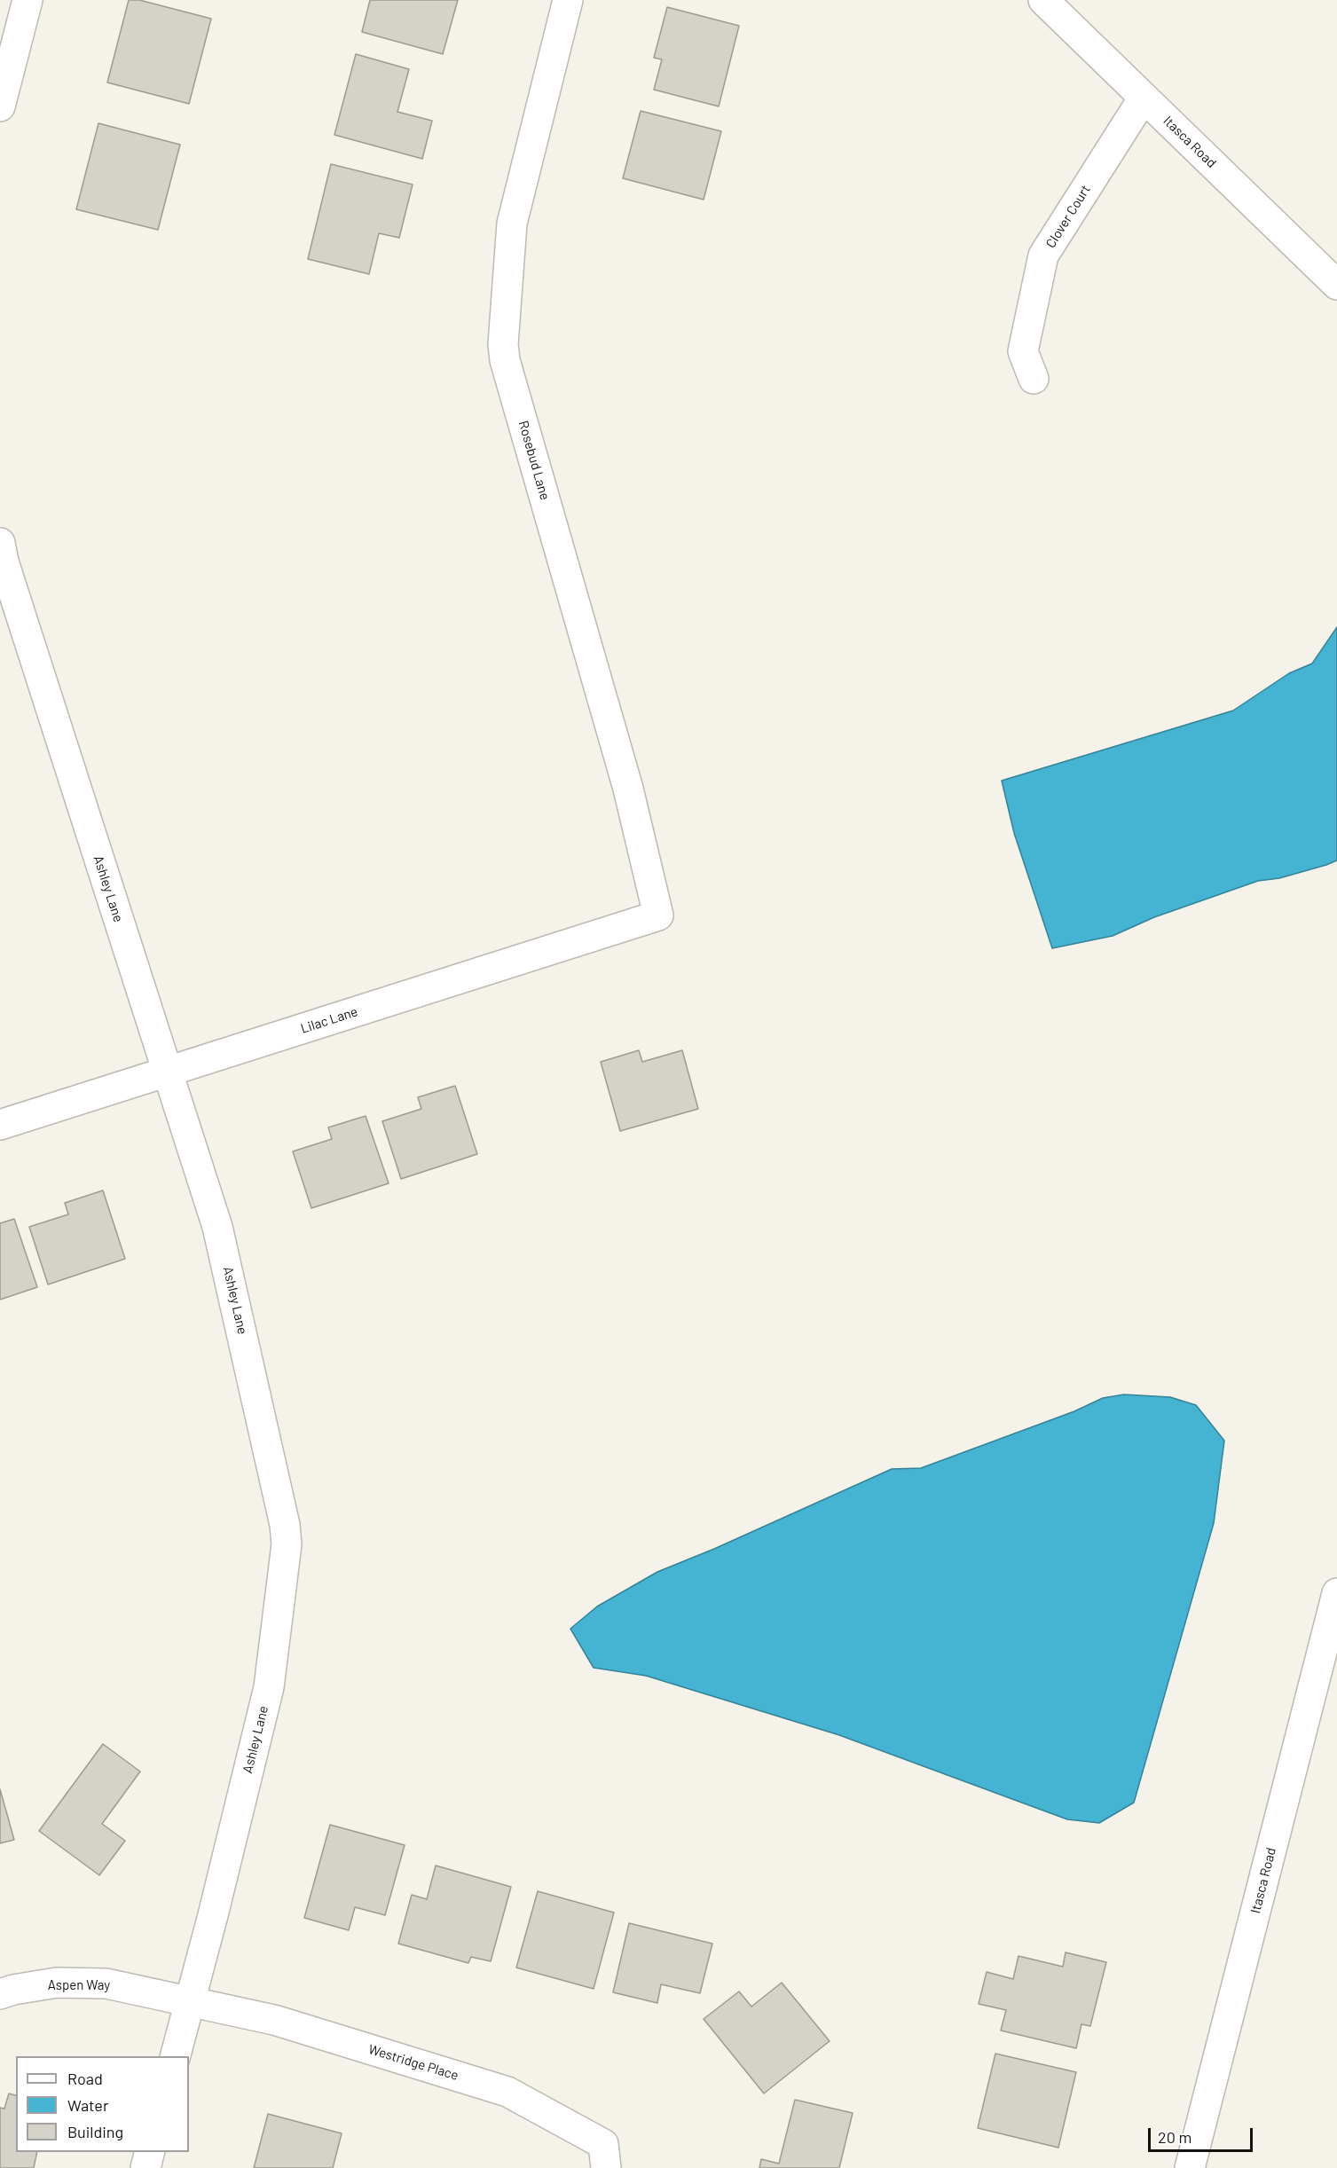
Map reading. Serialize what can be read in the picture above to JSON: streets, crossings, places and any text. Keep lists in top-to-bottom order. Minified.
{"streets":{"street":["Itasca Road","Clover Court","Rosebud Lane","Ashley Lane","Lilac Lane","Aspen Way","Westridge Place"]},"crossings":[["Itasca Road","Clover Court"],["Rosebud Lane","Lilac Lane"],["Ashley Lane","Lilac Lane"],["Ashley Lane","Aspen Way"],["Ashley Lane","Westridge Place"],["Aspen Way","Westridge Place"]],"legend":["Road","Water","Building"],"scale_bar":"20 m"}
